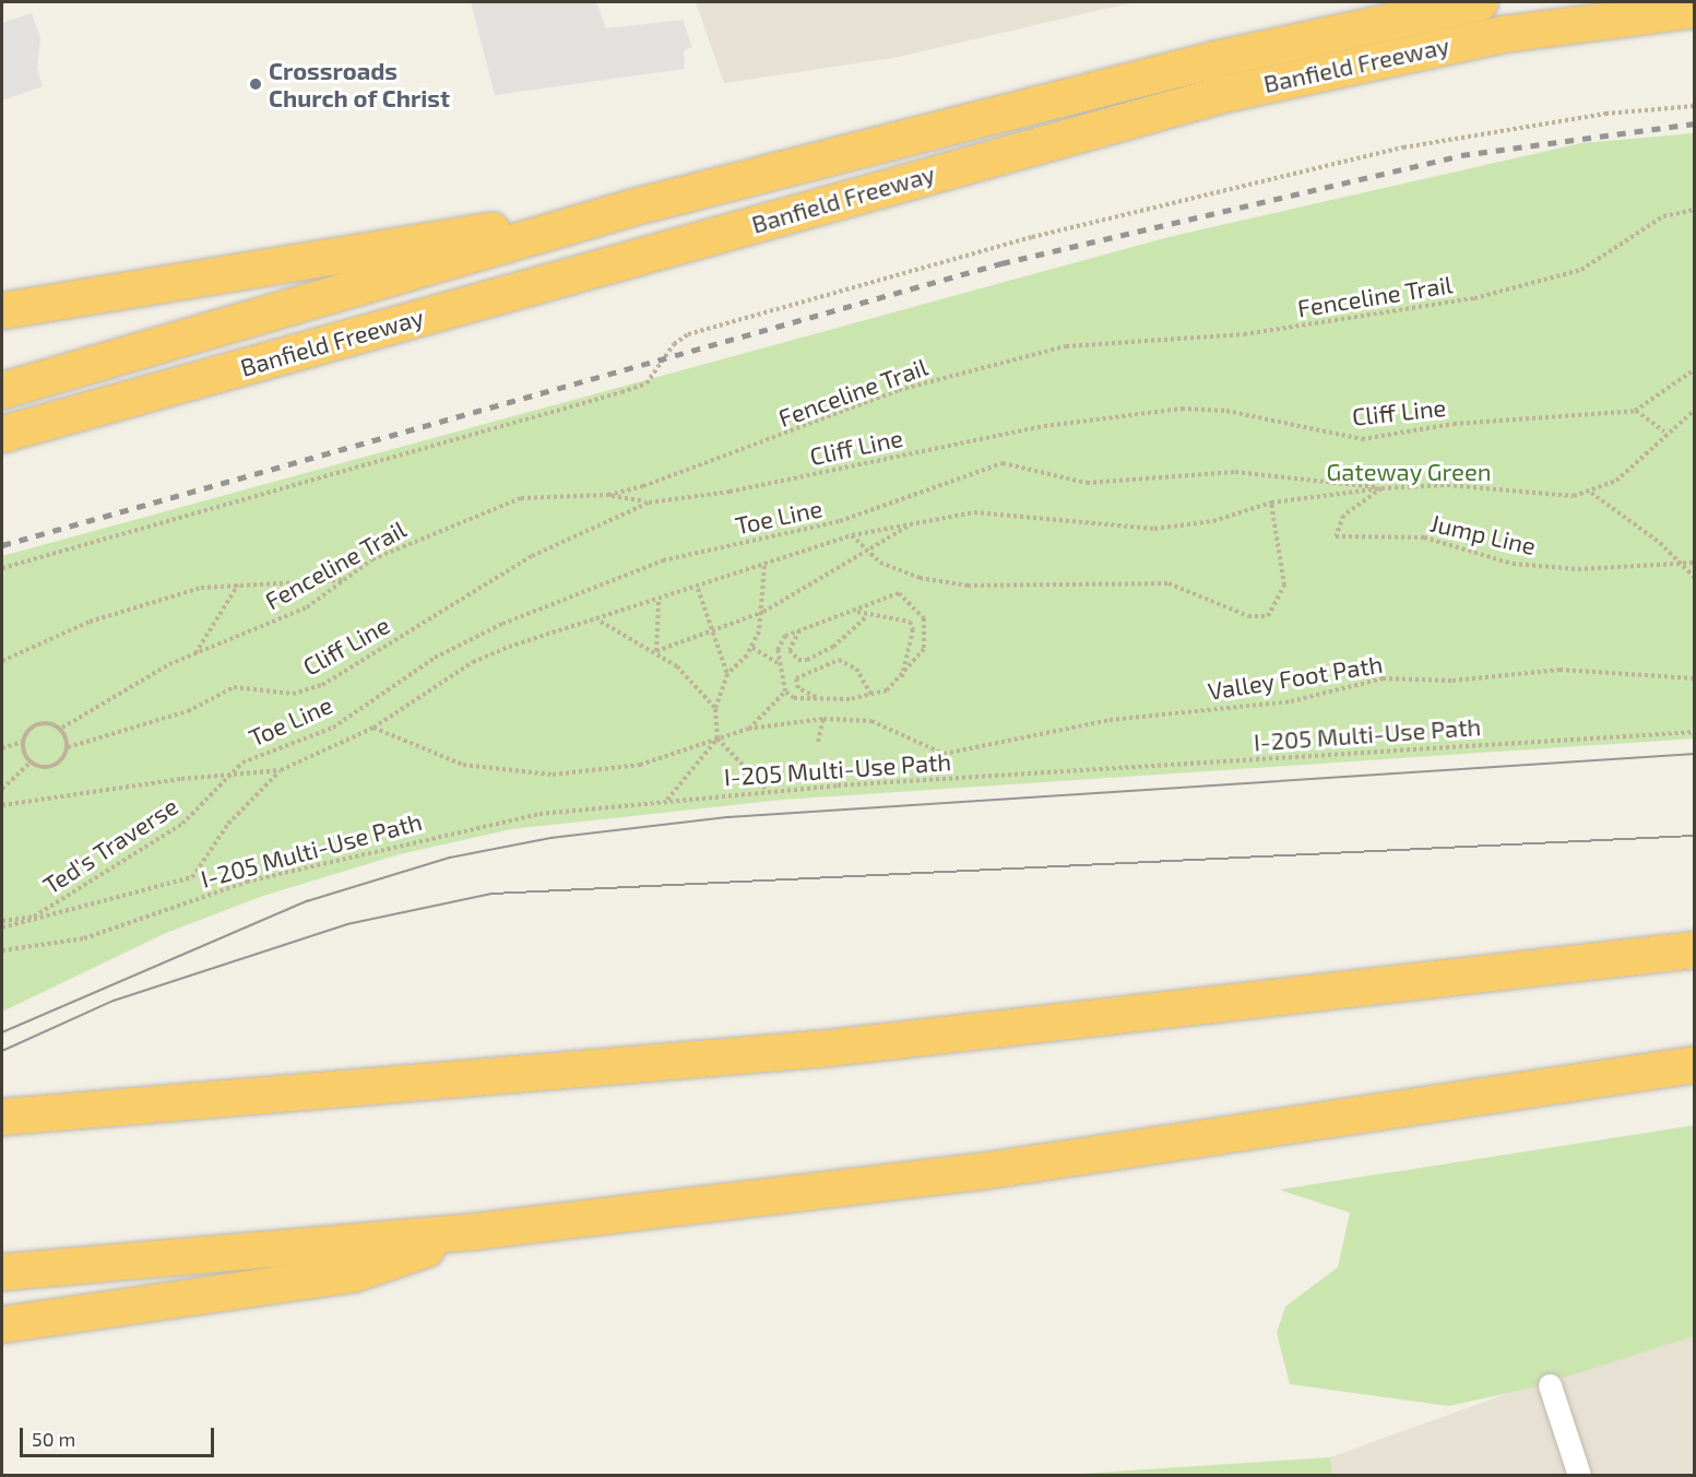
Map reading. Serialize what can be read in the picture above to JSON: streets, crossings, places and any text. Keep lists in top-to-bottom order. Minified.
{"streets":{"highway":["Banfield Freeway"],"path":["Fenceline Trail","Cliff Line","Toe Line","Jump Line","Valley Foot Path","I-205 Multi-Use Path","Ted's Traverse"]},"crossings":[["Fenceline Trail","Cliff Line"],["Toe Line","Jump Line"],["Toe Line","Ted's Traverse"]],"parks":["Gateway Green"],"places":["Crossroads Church of Christ"],"scale_bar":"50 m"}
